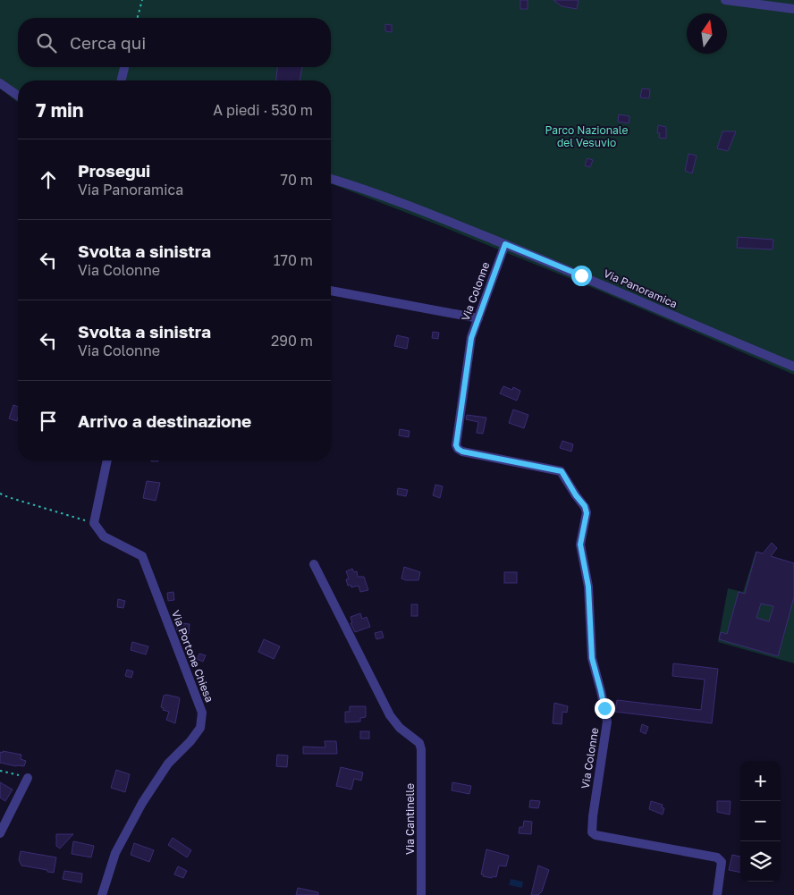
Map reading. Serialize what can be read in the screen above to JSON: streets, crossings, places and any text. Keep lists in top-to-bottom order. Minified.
{"streets":{"street":["Via Panoramica","Via Colonne","Via Portone Chiesa","Via Cantinelle"]},"crossings":[["Via Panoramica","Via Colonne"]],"parks":["Parco Nazionale del Vesuvio"],"north":"top","page":{"search":"Cerca qui","heading":["7 min","A piedi · 530 m"],"list":[["Prosegui","Via Panoramica","70 m"],["Svolta a sinistra","Via Colonne","170 m"],["Svolta a sinistra","Via Colonne","290 m"],"Arrivo a destinazione"],"map_buttons":["+","−"]}}
